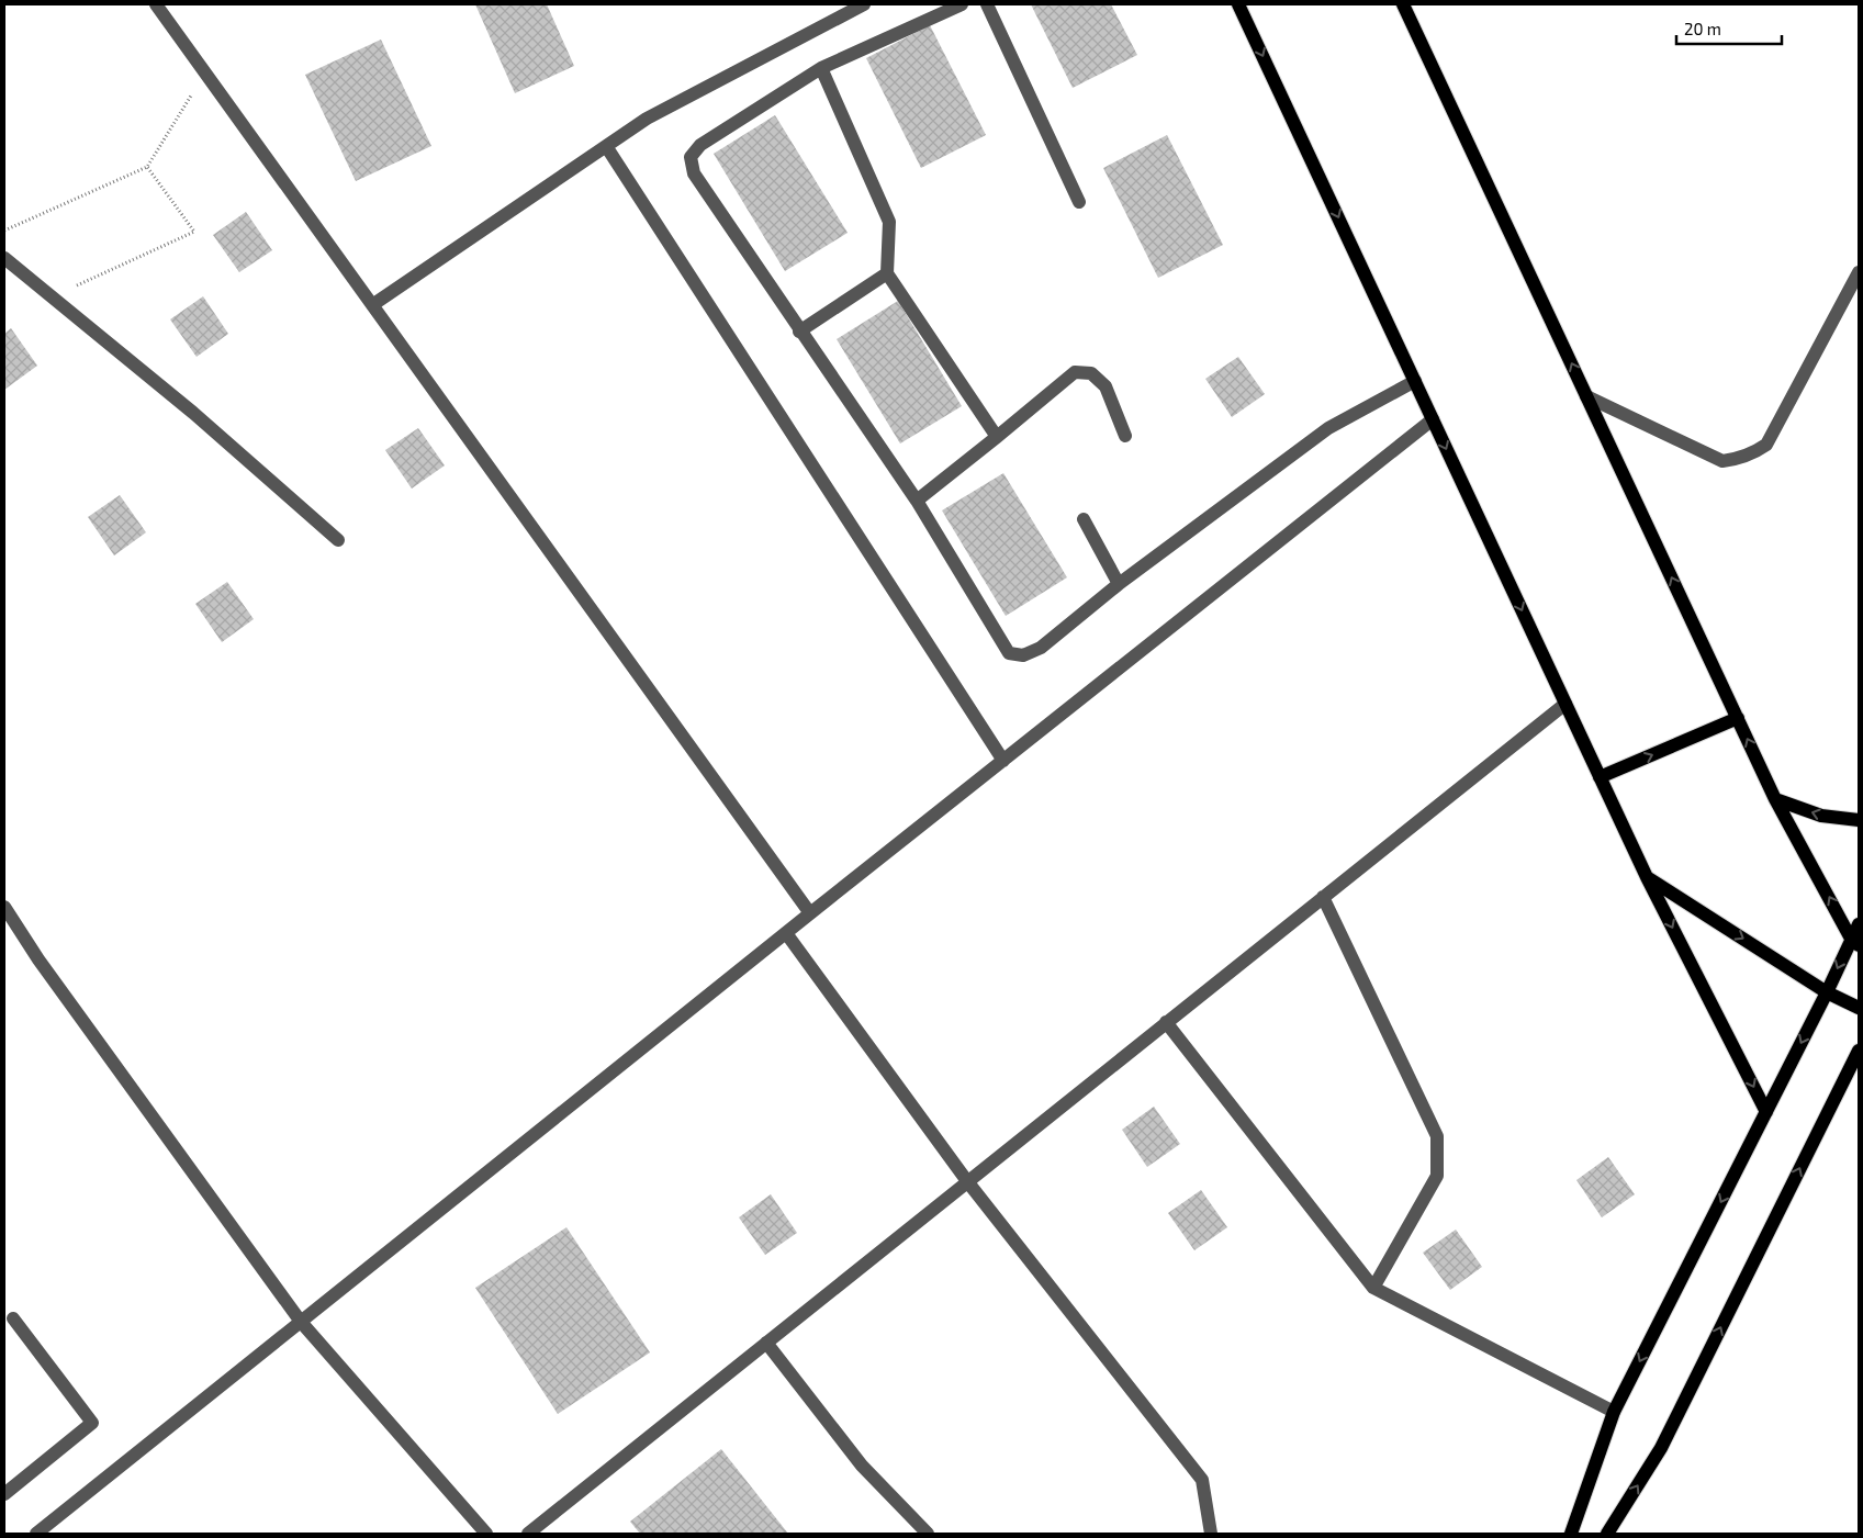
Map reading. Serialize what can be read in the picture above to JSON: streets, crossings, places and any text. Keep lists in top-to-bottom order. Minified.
{"scale_bar":"20 m"}
